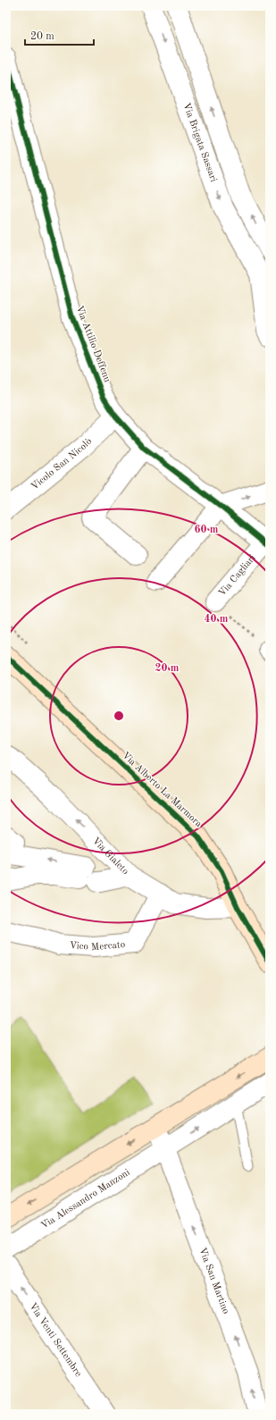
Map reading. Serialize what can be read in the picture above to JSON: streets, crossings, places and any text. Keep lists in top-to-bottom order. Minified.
{"streets":{"street":["Via Brigata Sassari","Via Attilio Deffenu","Vicolo San Nicolò","Via Cagliari","Via Alberto La Marmora","Via Gialeto","Vico Mercato","Via Alessandro Manzoni","Via San Martino","Via Venti Settembre"]},"crossings":[["Via Attilio Deffenu","Vicolo San Nicolò"],["Via Attilio Deffenu","Via Cagliari"],["Via Alberto La Marmora","Via Gialeto"],["Via Gialeto","Vico Mercato"],["Via Alessandro Manzoni","Via San Martino"]],"one_way":["Via Gialeto","Via San Martino","Via Venti Settembre"],"scale_bar":"20 m","rings":["60 m","40 m","20 m"]}
